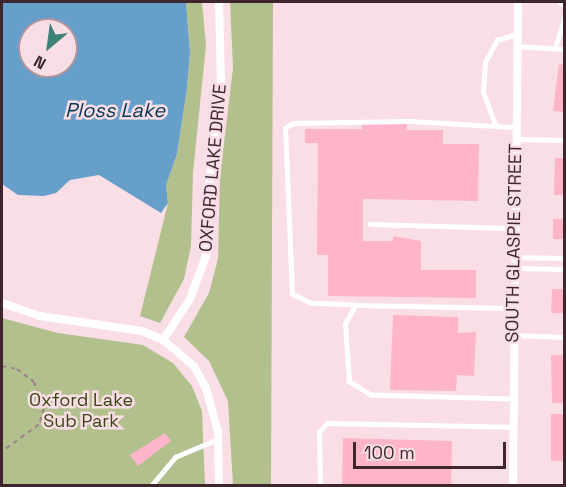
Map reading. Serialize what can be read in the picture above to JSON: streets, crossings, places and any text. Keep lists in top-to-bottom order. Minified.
{"streets":{"street":["OXFORD LAKE DRIVE","SOUTH GLASPIE STREET"]},"water":["Ploss Lake"],"parks":["Oxford Lake Sub Park"],"scale_bar":"100 m","north":"bottom left"}
